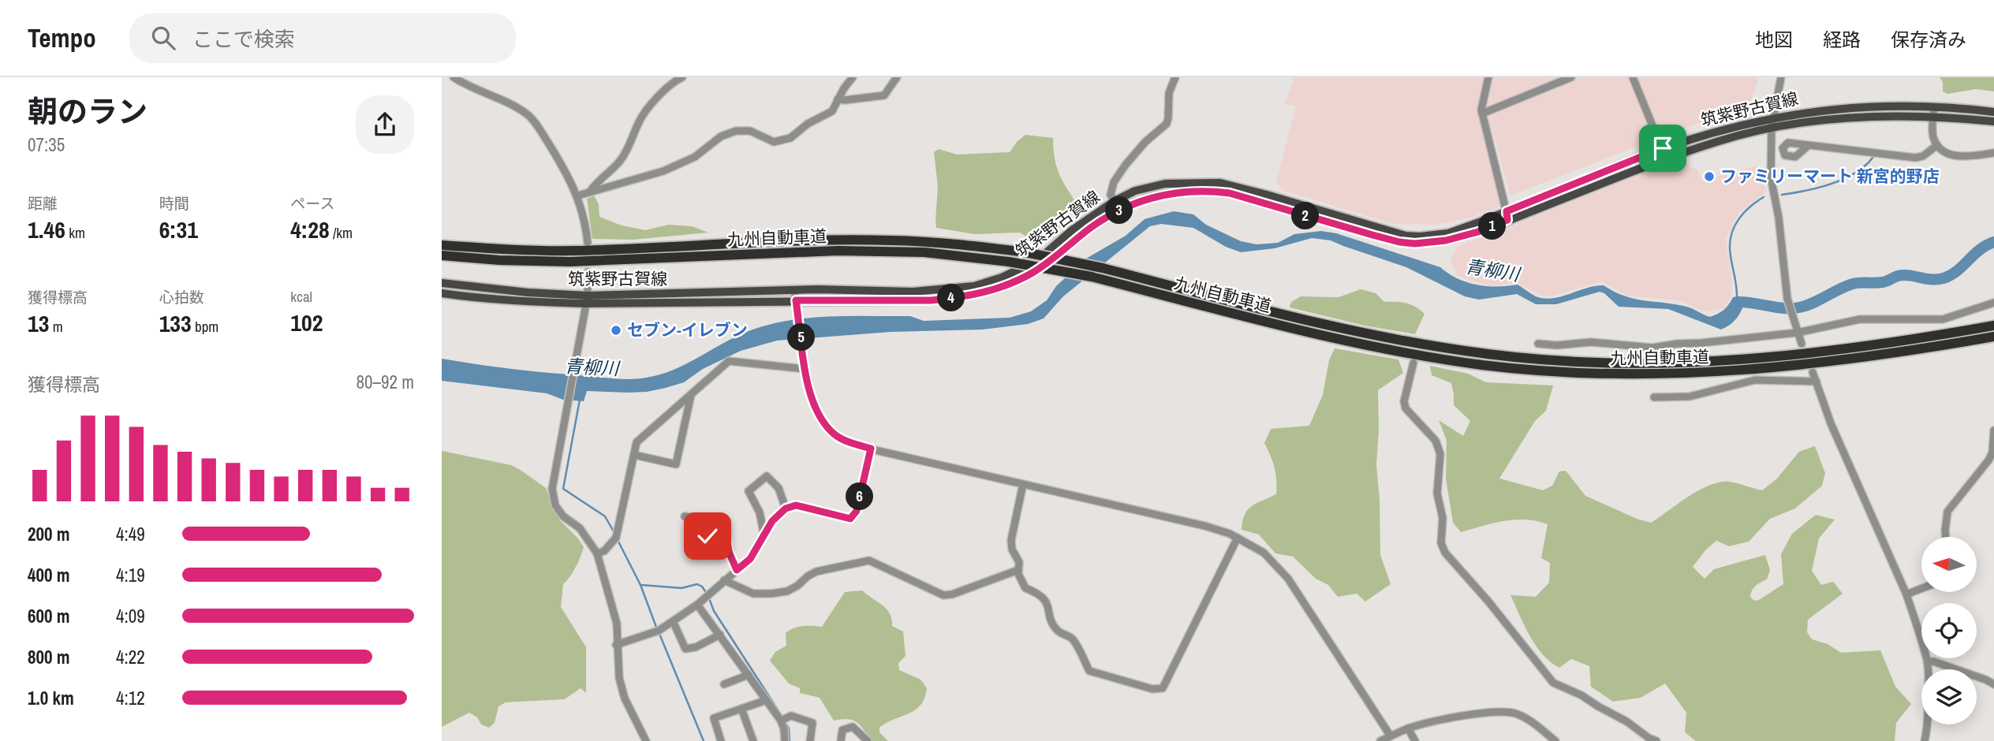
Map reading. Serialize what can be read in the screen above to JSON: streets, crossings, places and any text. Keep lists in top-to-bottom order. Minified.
{"streets":{"highway":["九州自動車道"],"main road":["筑紫野古賀線"]},"water":["青柳川"],"places":["ファミリーマート 新宮的野店","セブン-イレブン"],"north":"left","page":{"header":"Tempo","search":"ここで検索","nav":["地図","経路","保存済み"],"heading":["朝のラン","07:35"],"stats":[["距離","1.46 km"],["時間","6:31"],["ペース","4:28 /km"],["獲得標高","13 m"],["心拍数","133 bpm"],["kcal","102"]],"pins":["3","2","1","4","5","6"],"chart":["獲得標高","80–92 m"],"list":[{"name":"200 m","note":"4:49"},{"name":"400 m","note":"4:19"},{"name":"600 m","note":"4:09"},{"name":"800 m","note":"4:22"},{"name":"1.0 km","note":"4:12"}]}}
